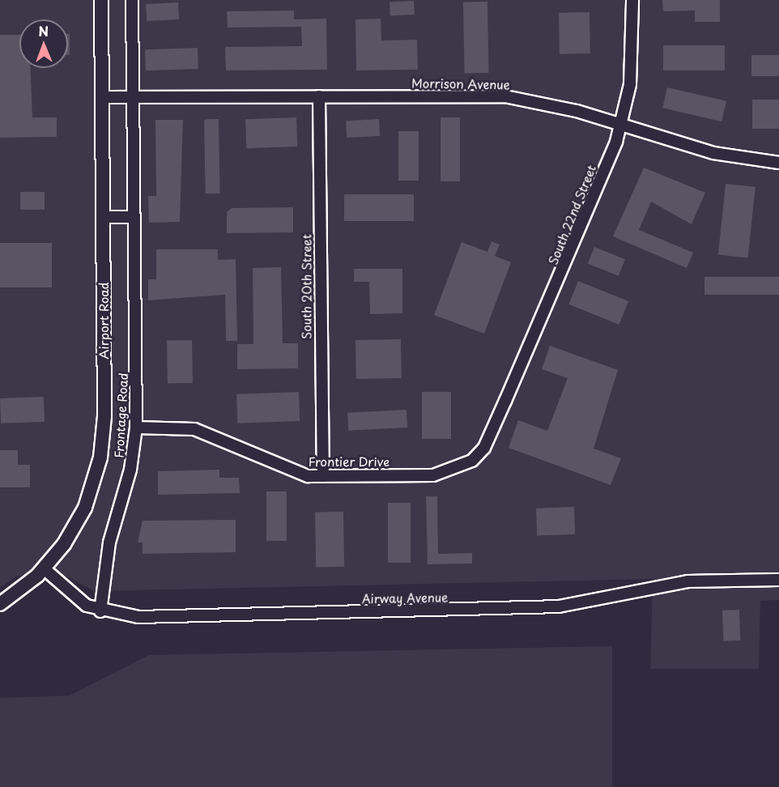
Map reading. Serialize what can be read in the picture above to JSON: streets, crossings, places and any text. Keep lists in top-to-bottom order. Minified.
{"streets":{"main road":["Airport Road"],"street":["Morrison Avenue","South 22nd Street","South 20th Street","Frontage Road","Frontier Drive","Airway Avenue"]},"crossings":[["Morrison Avenue","South 22nd Street"],["Morrison Avenue","South 20th Street"],["Morrison Avenue","Airport Road"],["Morrison Avenue","Frontage Road"],["South 22nd Street","Frontier Drive"],["South 20th Street","Frontier Drive"],["Airport Road","Airway Avenue"],["Frontage Road","Frontier Drive"],["Frontage Road","Airway Avenue"]],"north":"top"}
